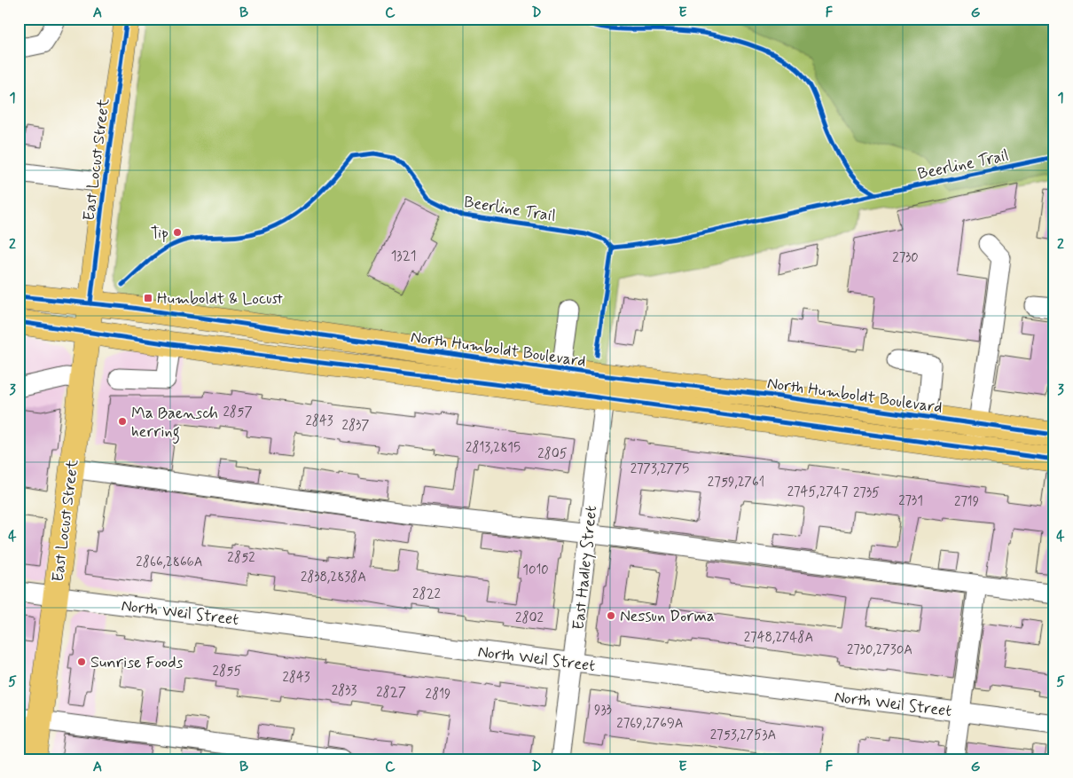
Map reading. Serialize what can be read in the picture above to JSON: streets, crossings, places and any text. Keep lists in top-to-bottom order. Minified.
{"streets":{"main road":["East Locust Street","North Humboldt Boulevard"],"street":["East Hadley Street","North Weil Street"],"cycle path":["Beerline Trail"]},"crossings":[["East Locust Street","North Humboldt Boulevard"],["East Locust Street","North Weil Street"],["North Humboldt Boulevard","East Hadley Street"],["East Hadley Street","North Weil Street"]],"places":{"other":["Tip","Ma Baensch herring","Nessun Dorma","Sunrise Foods"],"transit":["Humboldt & Locust"]},"house_numbers":["1321","2730","2857","2843","2837","2813,2815","2805","2773,2775","2759,2761","2745,2747","2735","2731","2719","2852","2866,2866A","1010","2838,2838A","2822","2802","2748,2748A","2730,2730A","2855","2843","2833","2827","2819","933","2769,2769A","2753,2753A"],"grid":{"columns":["A","B","C","D","E","F","G"],"rows":["1","2","3","4","5"]}}
